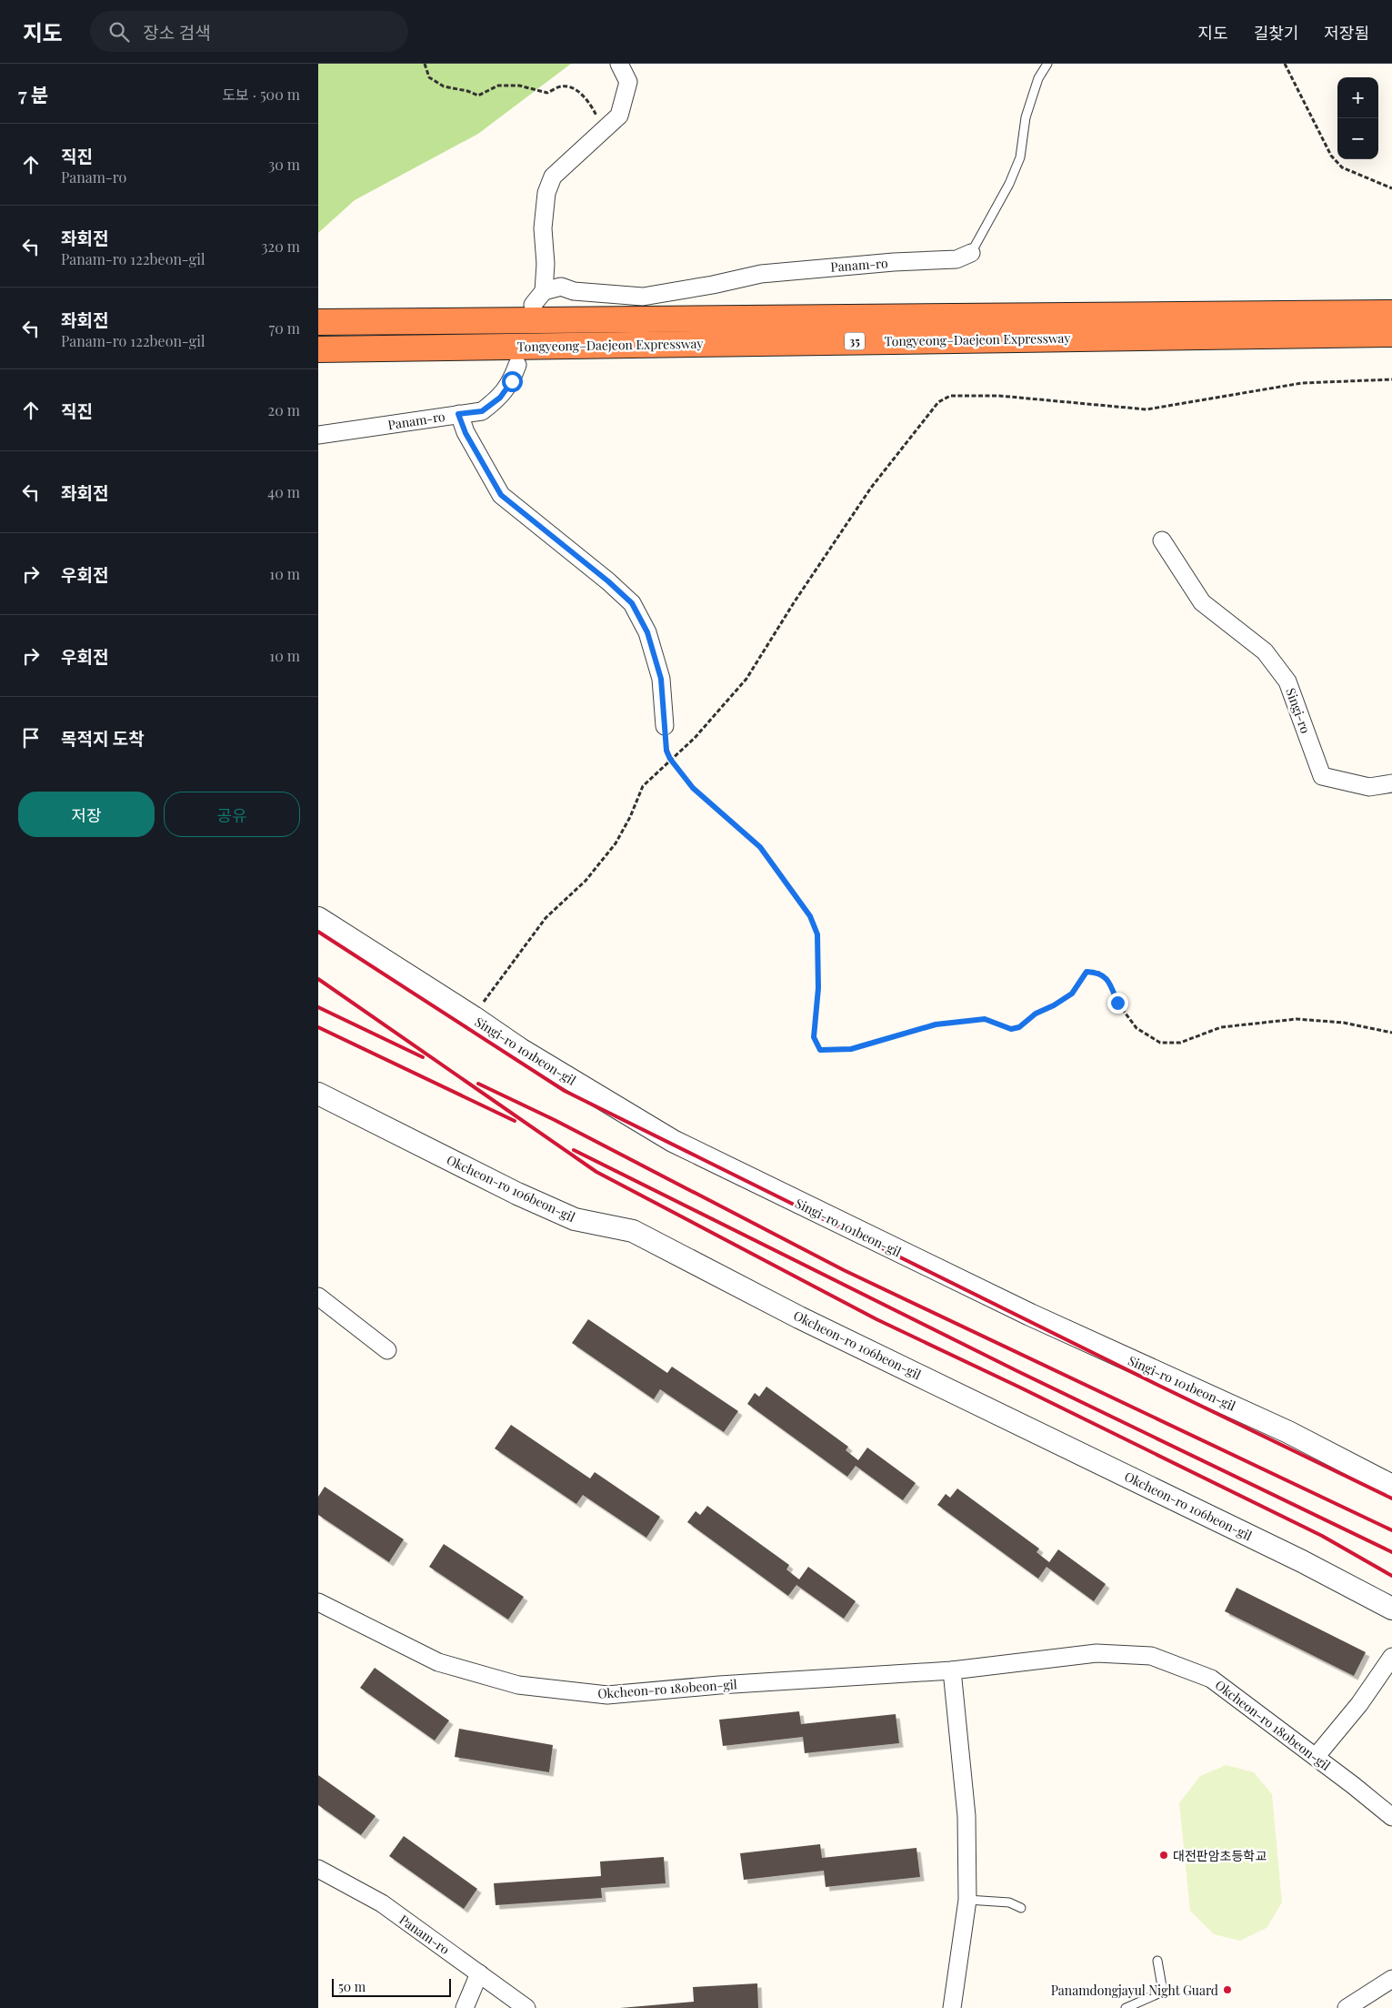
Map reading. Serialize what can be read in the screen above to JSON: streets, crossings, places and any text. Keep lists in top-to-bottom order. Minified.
{"streets":{"highway":["Tongyeong–Daejeon Expressway","35"],"street":["Panam-ro","Singi-ro","Singi-ro 101beon-gil","Okcheon-ro 106beon-gil","Okcheon-ro 180beon-gil"]},"places":["대전판암초등학교","Panamdongjayul Night Guard"],"scale_bar":"50 m","page":{"header":"지도","search":"장소 검색","nav":["지도","길찾기","저장됨"],"heading":["7 분","도보 · 500 m"],"map_buttons":["+","−"],"list":[["직진","Panam-ro","30 m"],["좌회전","Panam-ro 122beon-gil","320 m"],["좌회전","Panam-ro 122beon-gil","70 m"],["직진","20 m"],["좌회전","40 m"],["우회전","10 m"],["우회전","10 m"],"목적지 도착"],"buttons":["저장","공유"],"scale":"50 m"}}
